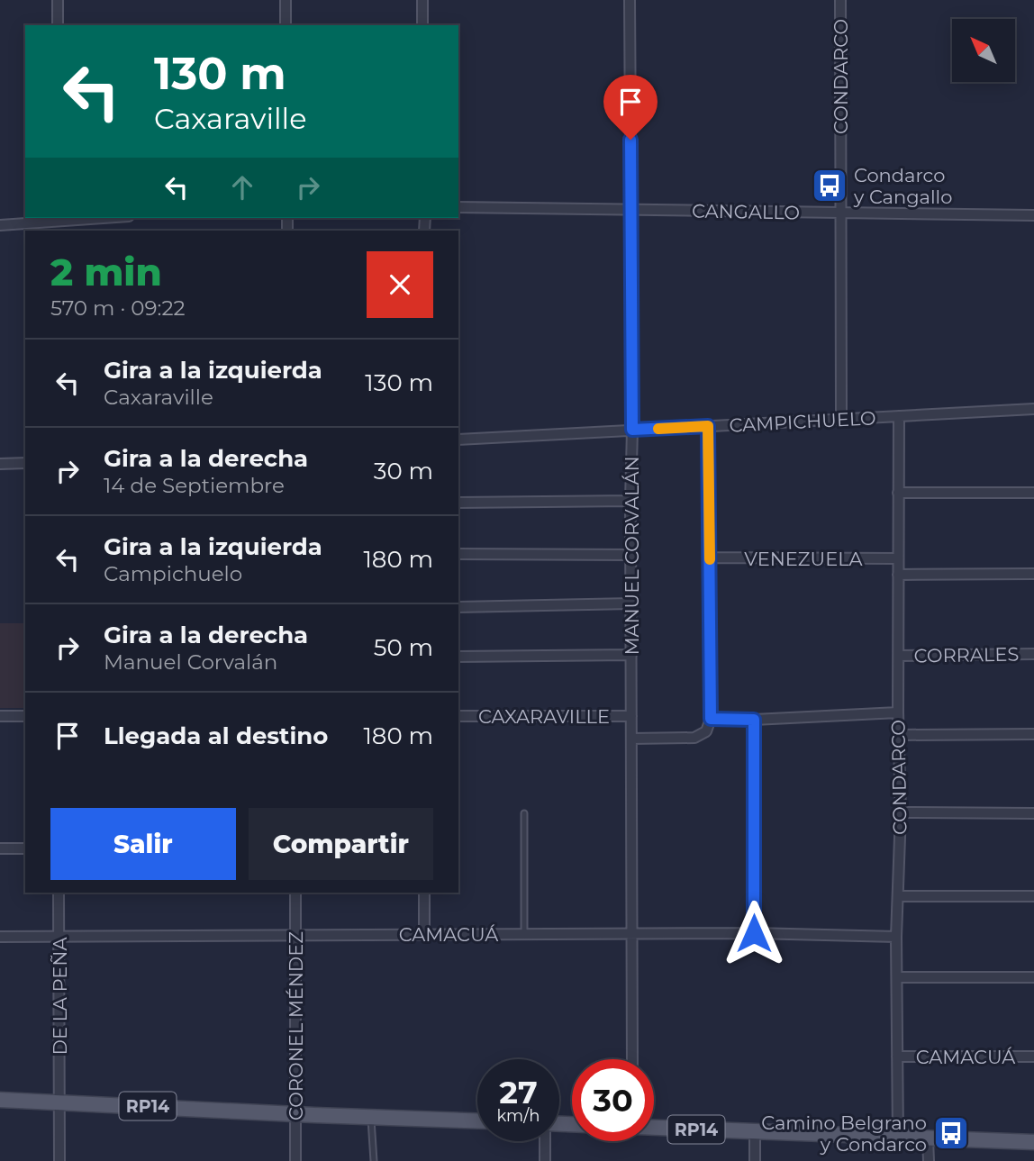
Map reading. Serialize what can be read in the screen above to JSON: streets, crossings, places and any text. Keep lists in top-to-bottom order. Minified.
{"streets":{"main road":["RP14"],"street":["CONDARCO","CANGALLO","CAMPICHUELO","MANUEL CORVALÁN","VENEZUELA","CORRALES","CAXARAVILLE","CAMACUÁ","DE LA PEÑA","CORONEL MÉNDEZ"]},"crossings":[["CONDARCO","CANGALLO"],["CONDARCO","CAMPICHUELO"],["CONDARCO","VENEZUELA"],["CONDARCO","CORRALES"],["CONDARCO","CAMACUÁ"],["CONDARCO","RP14"],["CANGALLO","MANUEL CORVALÁN"],["CAMPICHUELO","MANUEL CORVALÁN"],["MANUEL CORVALÁN","CAXARAVILLE"],["MANUEL CORVALÁN","CAMACUÁ"],["CAMACUÁ","DE LA PEÑA"],["CAMACUÁ","CORONEL MÉNDEZ"],["DE LA PEÑA","RP14"],["CORONEL MÉNDEZ","RP14"]],"places":{"bus stop":["Condarco y Cangallo","Camino Belgrano y Condarco"]},"north":"top left","page":{"turn":["130 m","Caxaraville"],"heading":["2 min","570 m · 09:22"],"list":[{"name":"Gira a la izquierda","note":"Caxaraville","value":"130 m"},{"name":"Gira a la derecha","note":"14 de Septiembre","value":"30 m"},{"name":"Gira a la izquierda","note":"Campichuelo","value":"180 m"},{"name":"Gira a la derecha","note":"Manuel Corvalán","value":"50 m"},{"name":"Llegada al destino","value":"180 m"}],"buttons":["Salir","Compartir"],"speed":"27 km/h","limit":"30"}}
